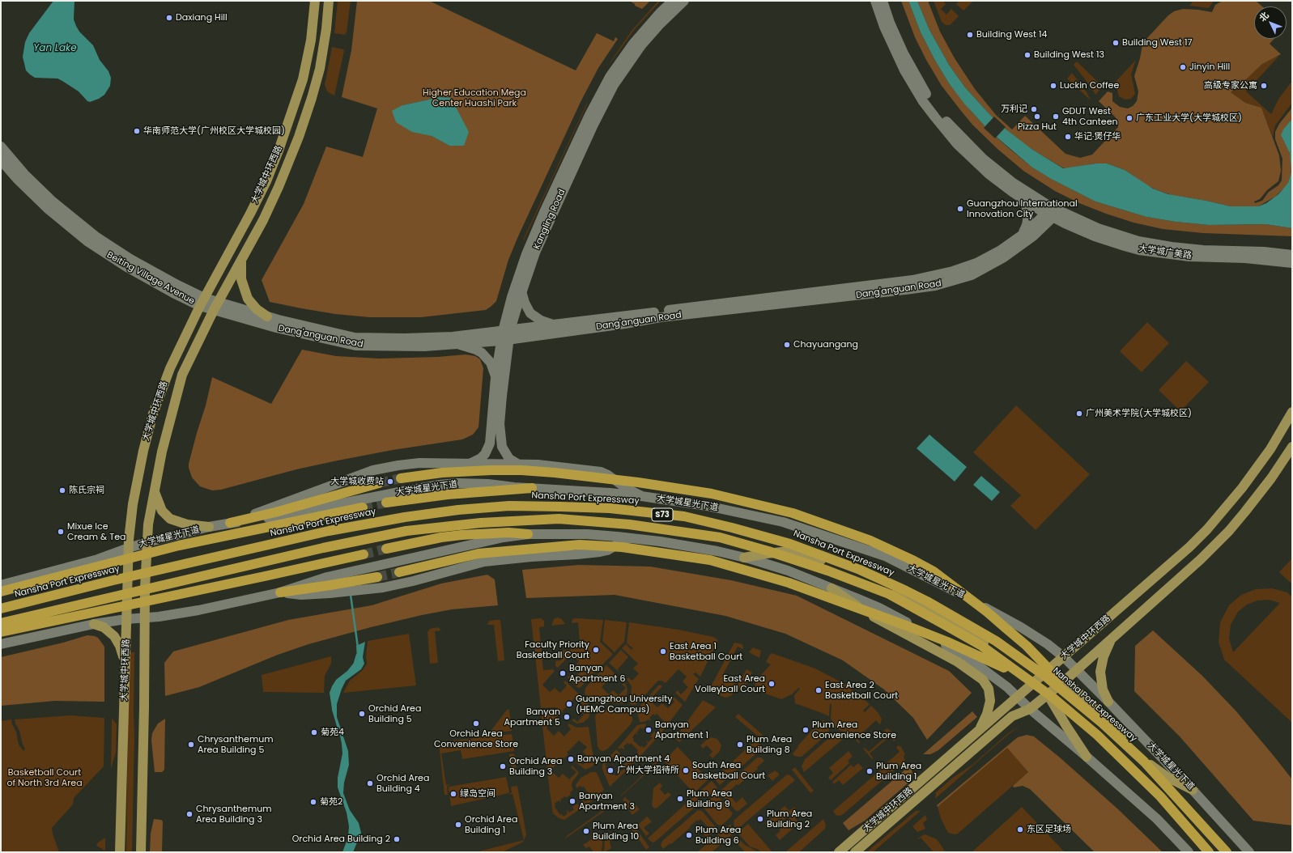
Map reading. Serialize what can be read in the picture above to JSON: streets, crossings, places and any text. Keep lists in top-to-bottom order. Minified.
{"streets":{"highway":["Nansha Port Expressway","S73"],"main road":["大学城中环西路","Kangling Road","大学城广美路","Beiting Village Avenue","Dang'anguan Road","大学城星光下道"]},"crossings":[["大学城中环西路","Beiting Village Avenue"],["大学城中环西路","Dang'anguan Road"],["大学城中环西路","大学城星光下道"],["Kangling Road","Dang'anguan Road"],["大学城广美路","Dang'anguan Road"],["Beiting Village Avenue","Dang'anguan Road"]],"water":["Yan Lake"],"parks":["Higher Education Mega Center Huashi Park","Basketball Court of North 3rd Area"],"places":["Daxiang Hill","Building West 14","Building West 17","Building West 13","Jinyin Hill","Luckin Coffee","高级专家公寓","万利记","Pizza Hut","GDUT West 4th Canteen","广东工业大学(大学城校区)","华南师范大学(广州校区大学城校园)","华记·煲仔华","Guangzhou International Innovation City","Chayuangang","广州美术学院(大学城校区)","大学城收费站","陈氏宗祠","Mixue Ice Cream & Tea","Faculty Priority Basketball Court","East Area 1 Basketball Court","Banyan Apartment 6","East Area Volleyball Court","East Area 2 Basketball Court","Guangzhou University (HEMC Campus)","Orchid Area Building 5","Banyan Apartment 5","Orchid Area Convenience Store","Banyan Apartment 1","Plum Area Convenience Store","菊苑4","Chrysanthemum Area Building 5","Plum Area Building 8","Banyan Apartment 4","Orchid Area Building 3","广州大学招待所","South Area Basketball Court","Plum Area Building 1","Orchid Area Building 4","绿岛空间","Plum Area Building 9","Banyan Apartment 3","菊苑2","Chrysanthemum Area Building 3","Plum Area Building 2","Orchid Area Building 1","东区足球场","Plum Area Building 10","Plum Area Building 6","Orchid Area Building 2"],"north":"top left"}
